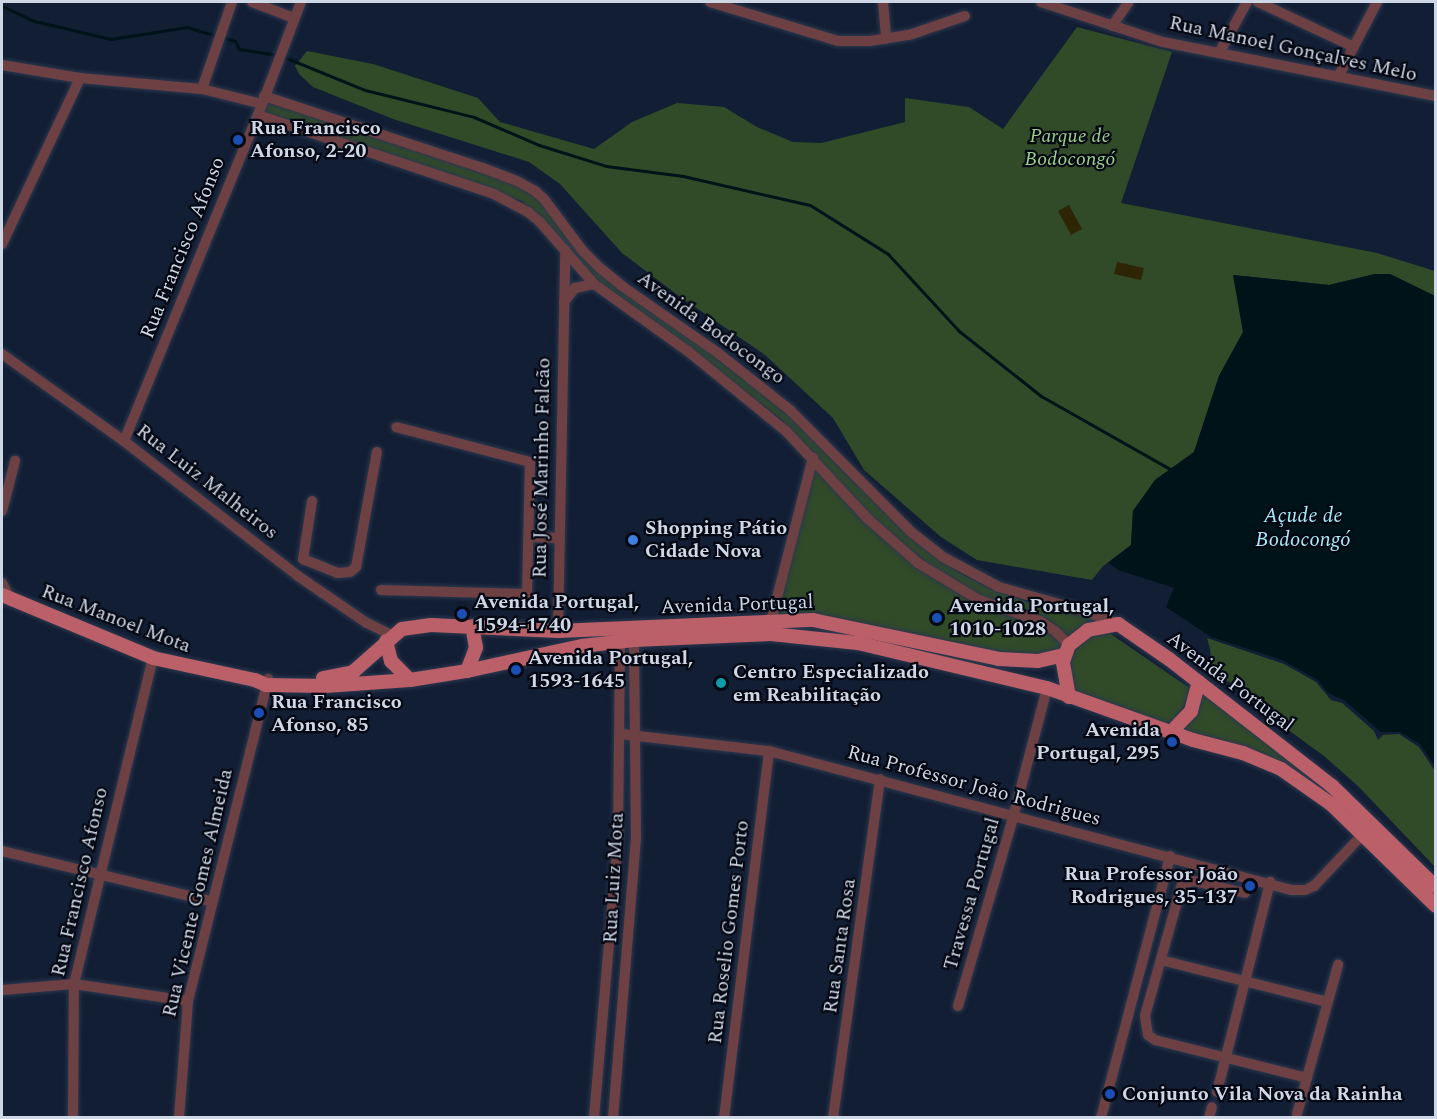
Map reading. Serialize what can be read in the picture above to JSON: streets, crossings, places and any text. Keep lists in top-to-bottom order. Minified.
{"streets":{"main road":["Avenida Portugal","Rua Manoel Mota"],"street":["Rua Manoel Gonçalves Melo","Rua Francisco Afonso","Avenida Bodocongo","Rua José Marinho Falcão","Rua Luiz Malheiros","Rua Professor João Rodrigues","Rua Luiz Mota","Rua Vicente Gomes Almeida","Travessa Portugal","Rua Roselio Gomes Porto","Rua Santa Rosa"]},"crossings":[["Rua Francisco Afonso","Avenida Bodocongo"],["Rua Francisco Afonso","Rua Luiz Malheiros"],["Rua Francisco Afonso","Rua Manoel Mota"],["Avenida Bodocongo","Rua José Marinho Falcão"],["Avenida Bodocongo","Avenida Portugal"],["Rua José Marinho Falcão","Avenida Portugal"],["Rua Luiz Malheiros","Avenida Portugal"],["Avenida Portugal","Rua Manoel Mota"],["Avenida Portugal","Rua Professor João Rodrigues"],["Avenida Portugal","Rua Luiz Mota"],["Avenida Portugal","Rua Vicente Gomes Almeida"],["Avenida Portugal","Travessa Portugal"],["Rua Manoel Mota","Rua Vicente Gomes Almeida"],["Rua Professor João Rodrigues","Rua Luiz Mota"],["Rua Professor João Rodrigues","Travessa Portugal"],["Rua Professor João Rodrigues","Rua Roselio Gomes Porto"],["Rua Professor João Rodrigues","Rua Santa Rosa"]],"water":["Açude de Bodocongó"],"parks":["Parque de Bodocongó"],"places":["Rua Francisco Afonso, 2-20","Shopping Pátio Cidade Nova","Avenida Portugal, 1594-1740","Avenida Portugal, 1010-1028","Avenida Portugal, 1593-1645","Centro Especializado em Reabilitação","Rua Francisco Afonso, 85","Avenida Portugal, 295","Rua Professor João Rodrigues, 35-137","Conjunto Vila Nova da Rainha"]}
